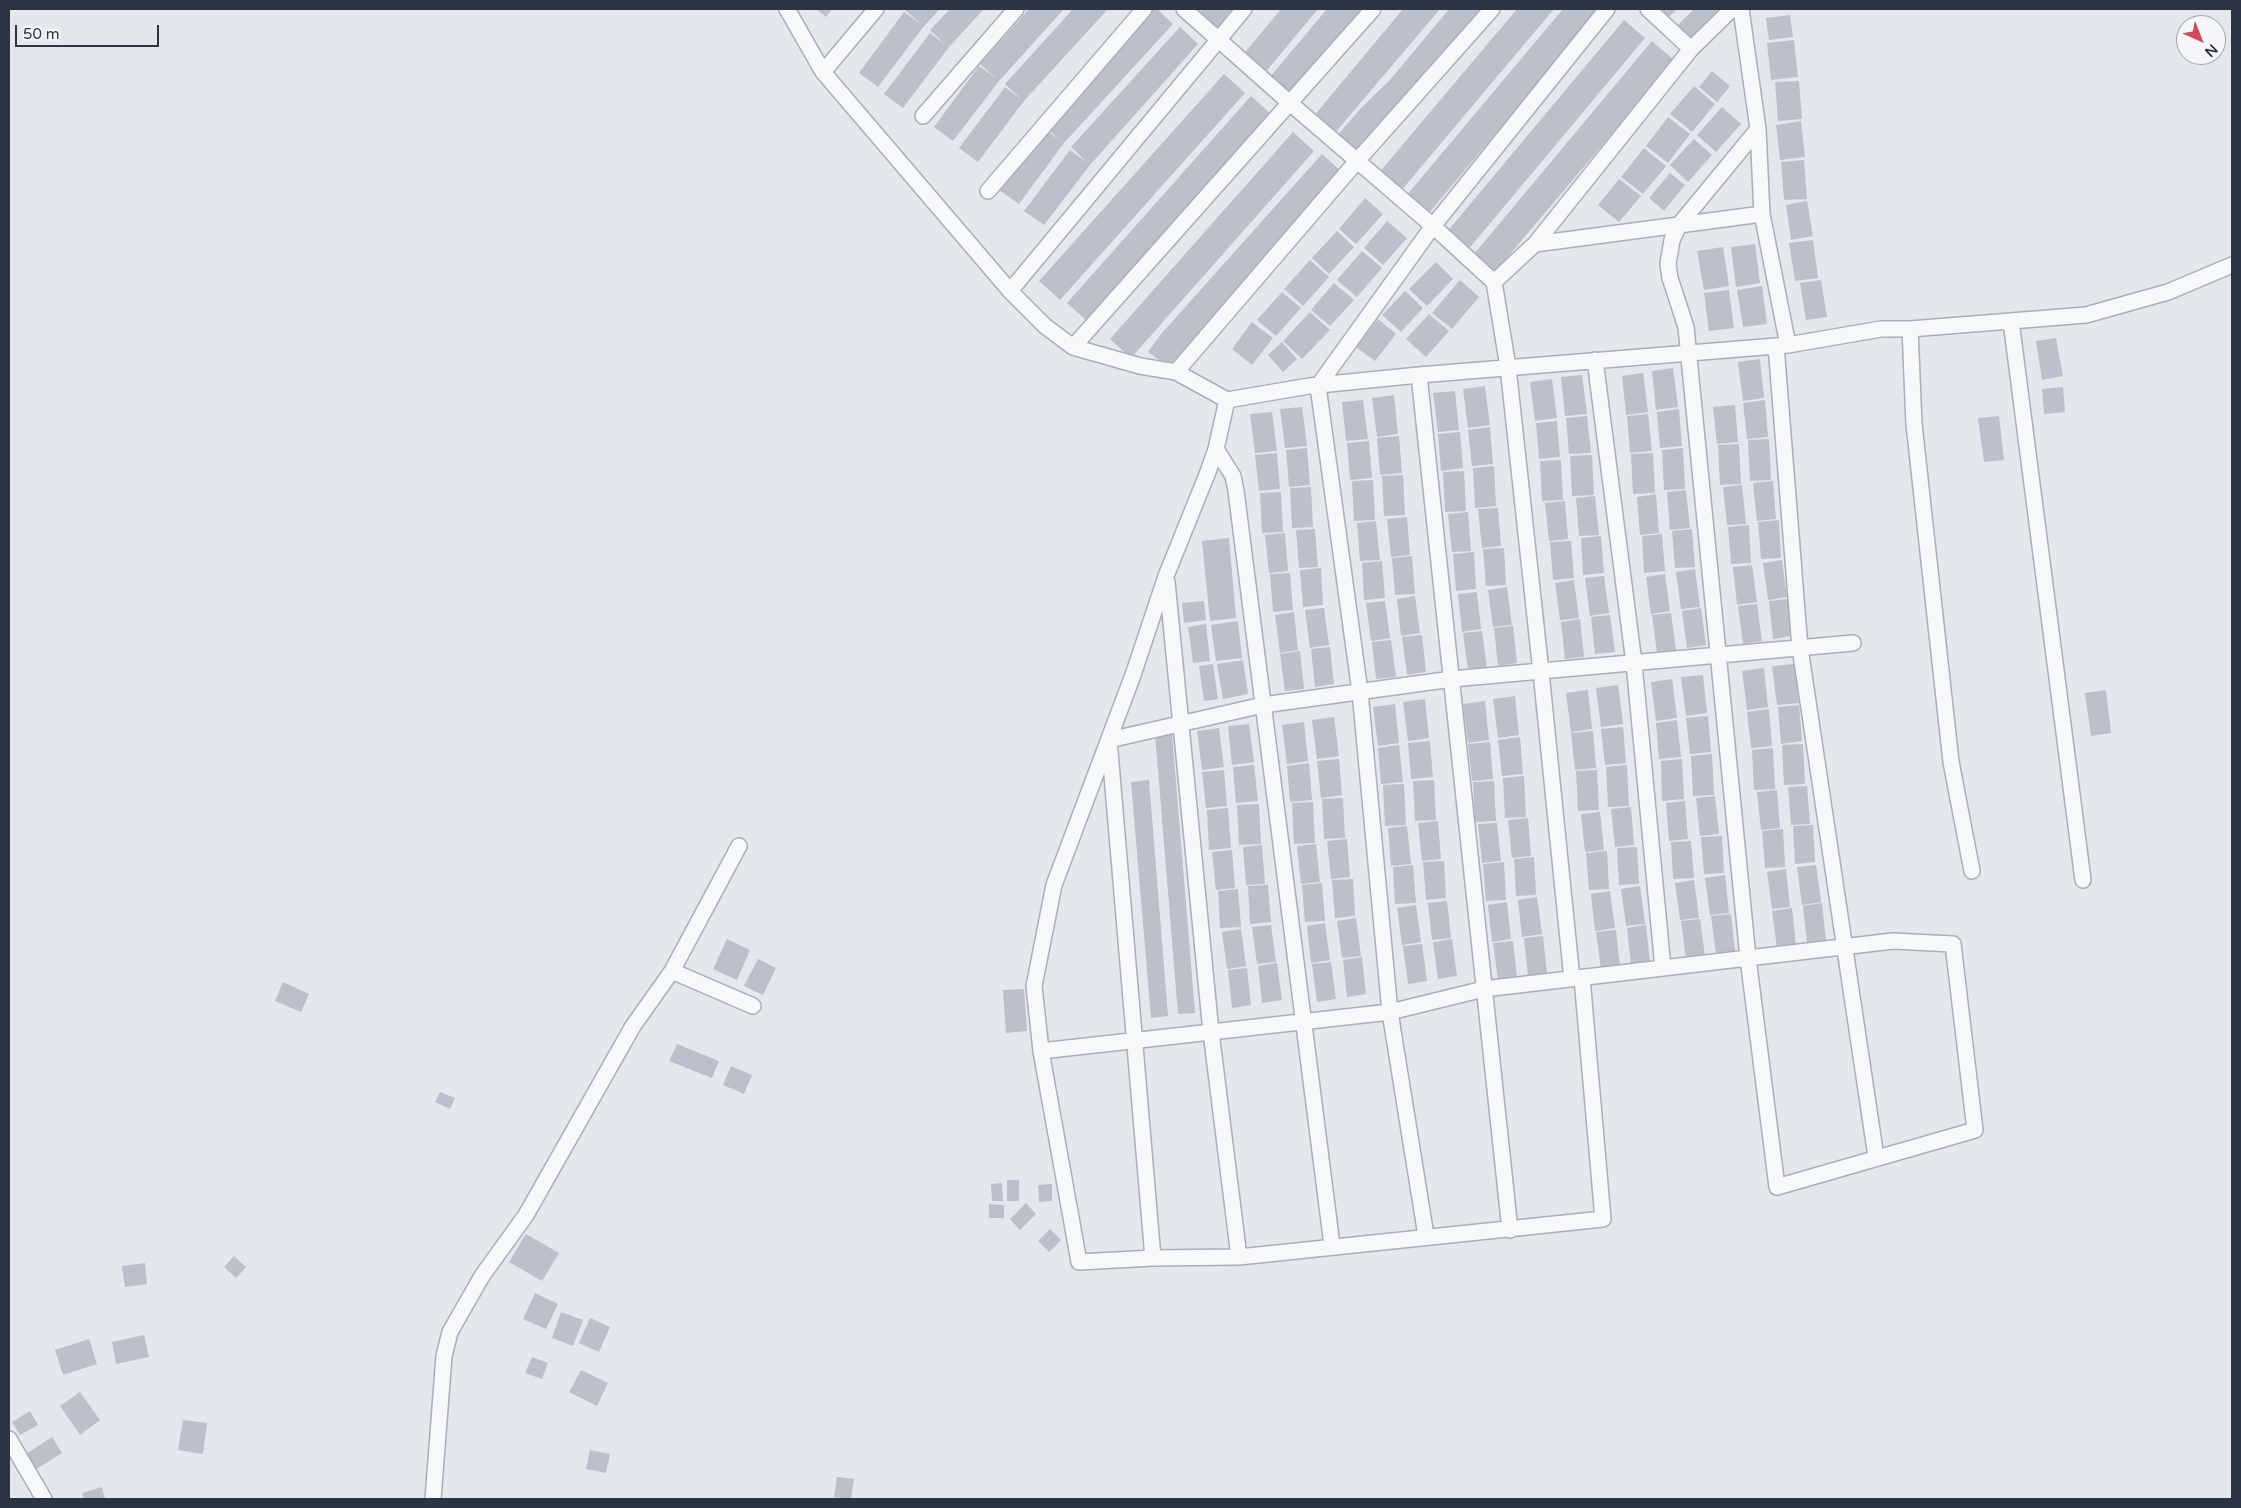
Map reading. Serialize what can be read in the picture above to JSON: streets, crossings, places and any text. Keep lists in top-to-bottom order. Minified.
{"scale_bar":"50 m","north":"bottom right"}
